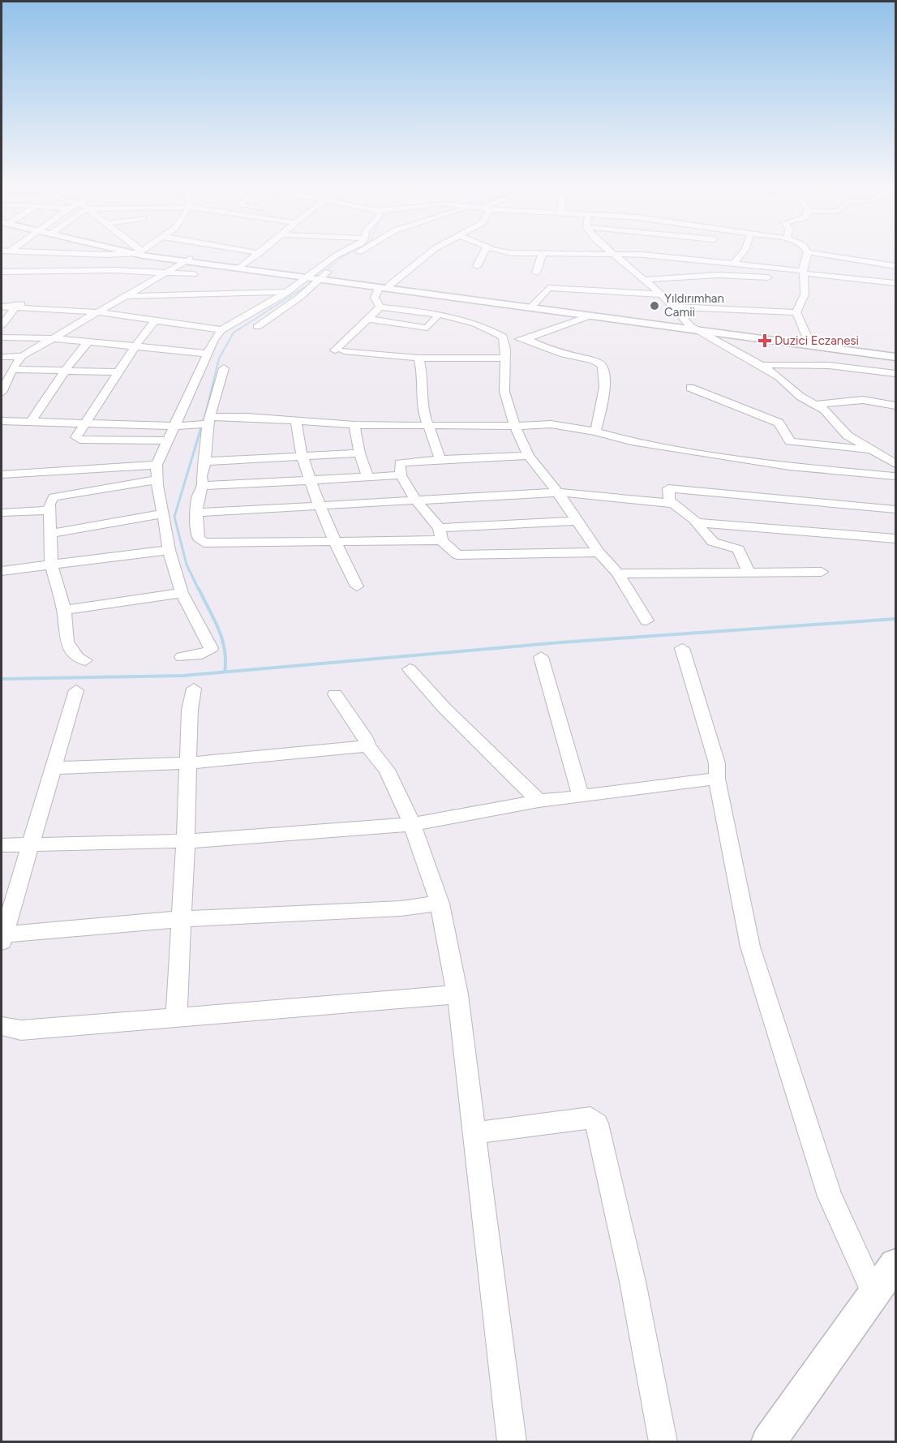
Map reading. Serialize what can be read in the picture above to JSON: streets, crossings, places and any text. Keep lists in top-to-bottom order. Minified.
{"places":{"other":["Yıldırımhan Camii"],"health":["Duzici Eczanesi"]}}
